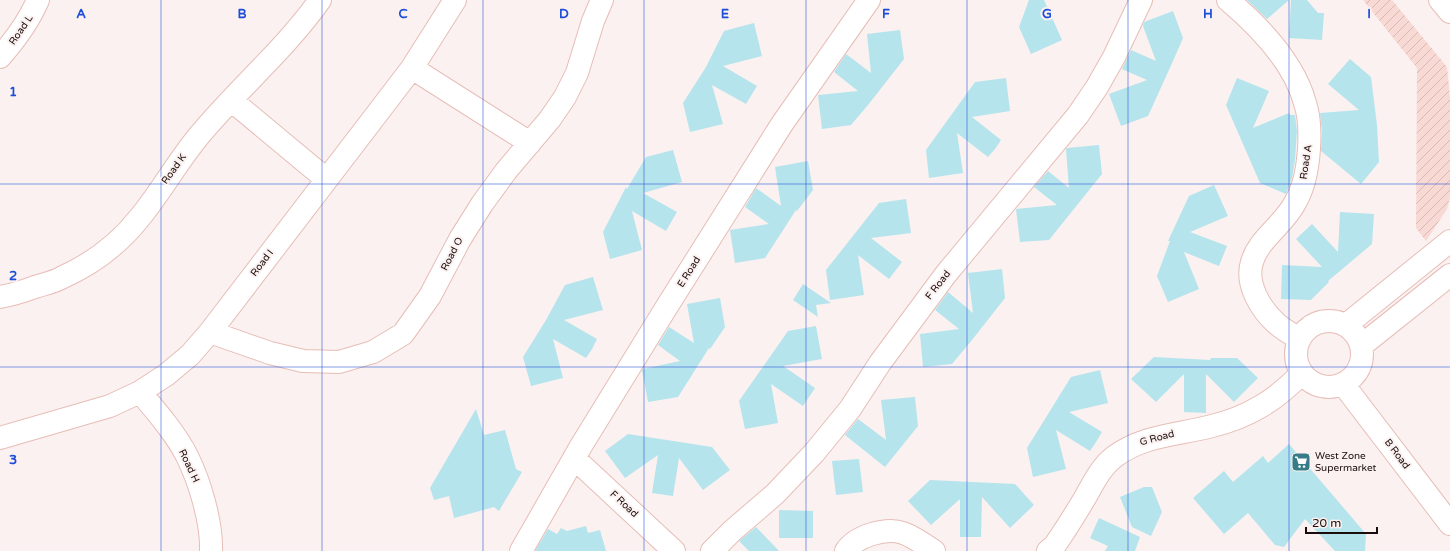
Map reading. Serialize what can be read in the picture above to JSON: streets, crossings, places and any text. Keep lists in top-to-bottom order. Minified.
{"streets":{"street":["Road L","Road A","Road K","Road O","Road I","E Road","F Road","G Road","B Road","Road H"]},"crossings":[["Road A","G Road"],["Road A","B Road"],["Road O","Road I"],["Road I","Road H"],["E Road","F Road"],["G Road","B Road"]],"places":{"supermarket":["West Zone Supermarket"]},"scale_bar":"20 m","grid":{"columns":["A","B","C","D","E","F","G","H","I"],"rows":["1","2","3"]}}
